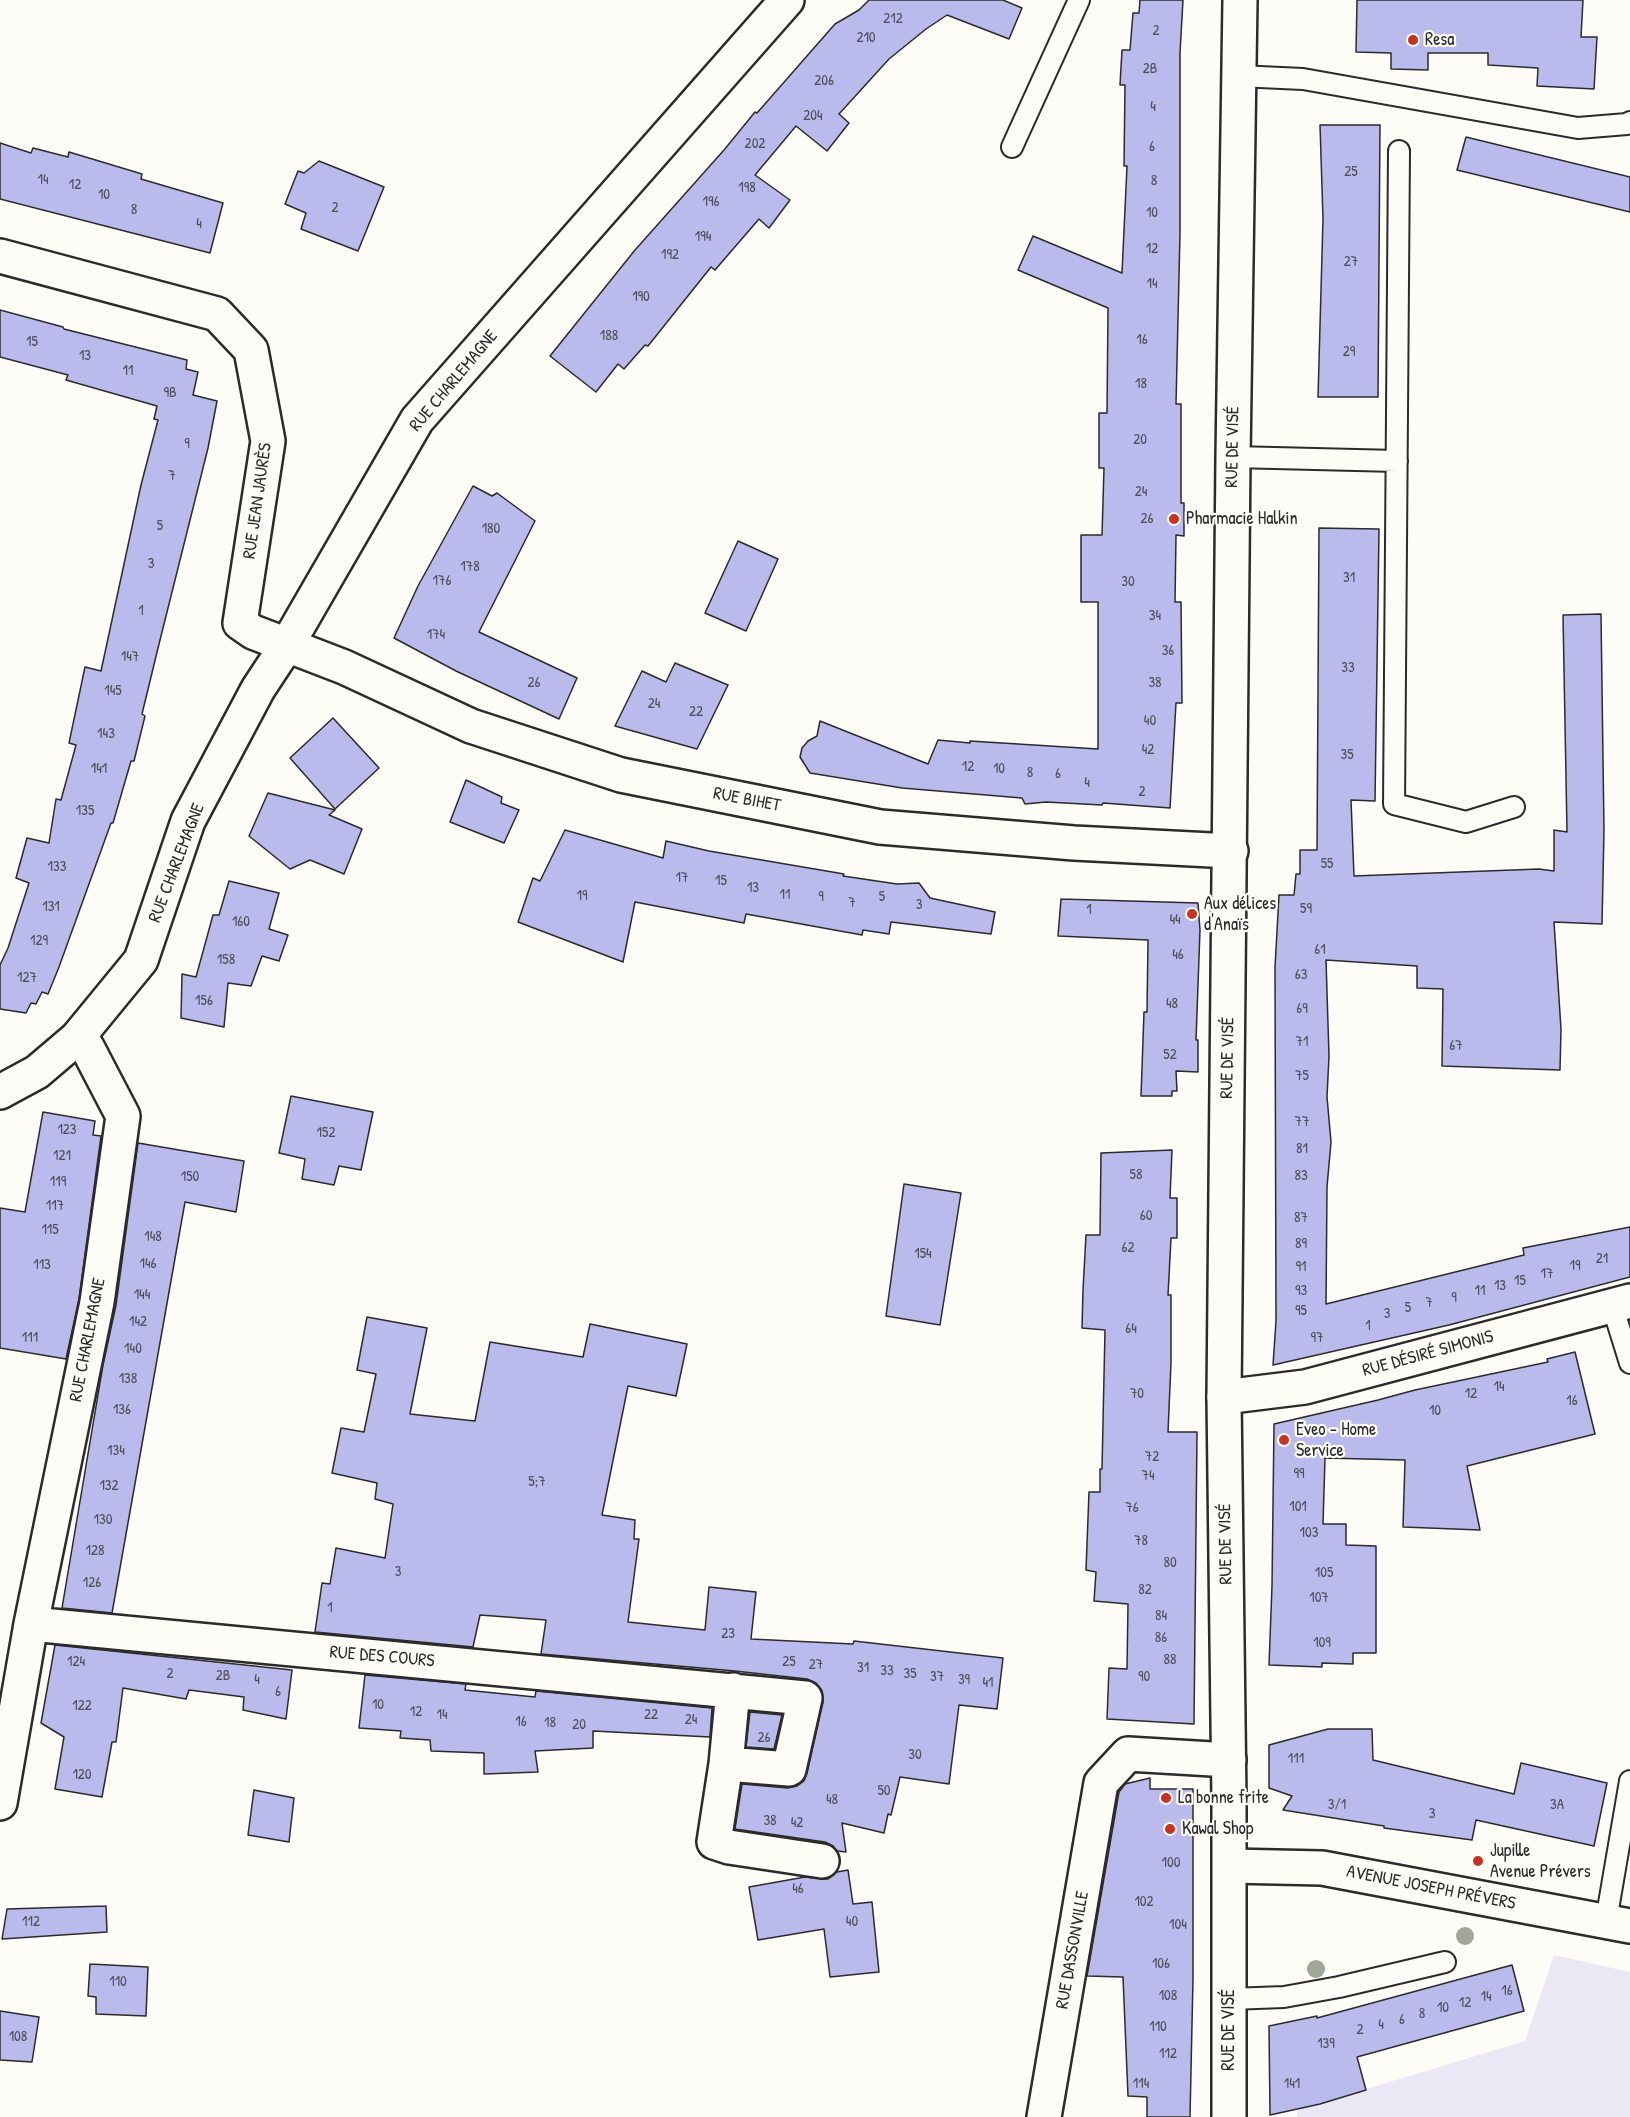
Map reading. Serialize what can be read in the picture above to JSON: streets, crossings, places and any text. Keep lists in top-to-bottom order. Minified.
{"streets":{"street":["RUE CHARLEMAGNE","RUE DE VISÉ","RUE JEAN JAURÈS","RUE BIHET","RUE DÉSIRÉ SIMONIS","RUE DES COURS","AVENUE JOSEPH PRÉVERS","RUE DASSONVILLE"]},"crossings":[["RUE CHARLEMAGNE","RUE JEAN JAURÈS"],["RUE CHARLEMAGNE","RUE BIHET"],["RUE CHARLEMAGNE","RUE DES COURS"],["RUE DE VISÉ","RUE BIHET"],["RUE DE VISÉ","RUE DÉSIRÉ SIMONIS"],["RUE DE VISÉ","AVENUE JOSEPH PRÉVERS"],["RUE DE VISÉ","RUE DASSONVILLE"],["RUE JEAN JAURÈS","RUE BIHET"]],"places":["Resa","Pharmacie Halkin","Aux délices d'Anaïs","Eveo - Home Service","La bonne frite","Kawal Shop","Jupille Avenue Prévers"],"house_numbers":["212","2","210","2B","206","4","204","202","6","25","14","8","12","198","10","196","2","8","10","4","194","12","192","27","14","190","188","16","15","29","13","11","18","9B","20","9","7","24","26","5","180","3","178","31","176","30","1","34","174","36","147","33","26","38","145","24","22","40","143","42","35","12","141","10","8","6","4","2","135","55","133","17","15","13","11","19","9","5","7","3","131","59","1","44","160","129","61","46","158","63","127","156","48","69","71","67","52","75","77","123","152","81","121","58","83","150","119","117","60","87","115","148","89","62","154","21","146","113","19","91","17","15","13","93","11","144","9","7","5","95","3","142","1","64","111","97","140","138","14","70","12","16","136","10","134","72","99","74","5;7","132","101","76","130","103","78","128","80","3","105","126","82","107","1","84","23","86","109","88","124","25","27","31","33","2","35","2B","37","90","4","39","41","6","10","122","12","14","22","24","16","18","20","26","30","111","120","50","48","3/1","3A","3","38","42","100","46","102","112","40","104","106","110","16","108","14","12","10","8","6","4","110","2","108","139","112","114","141"]}
